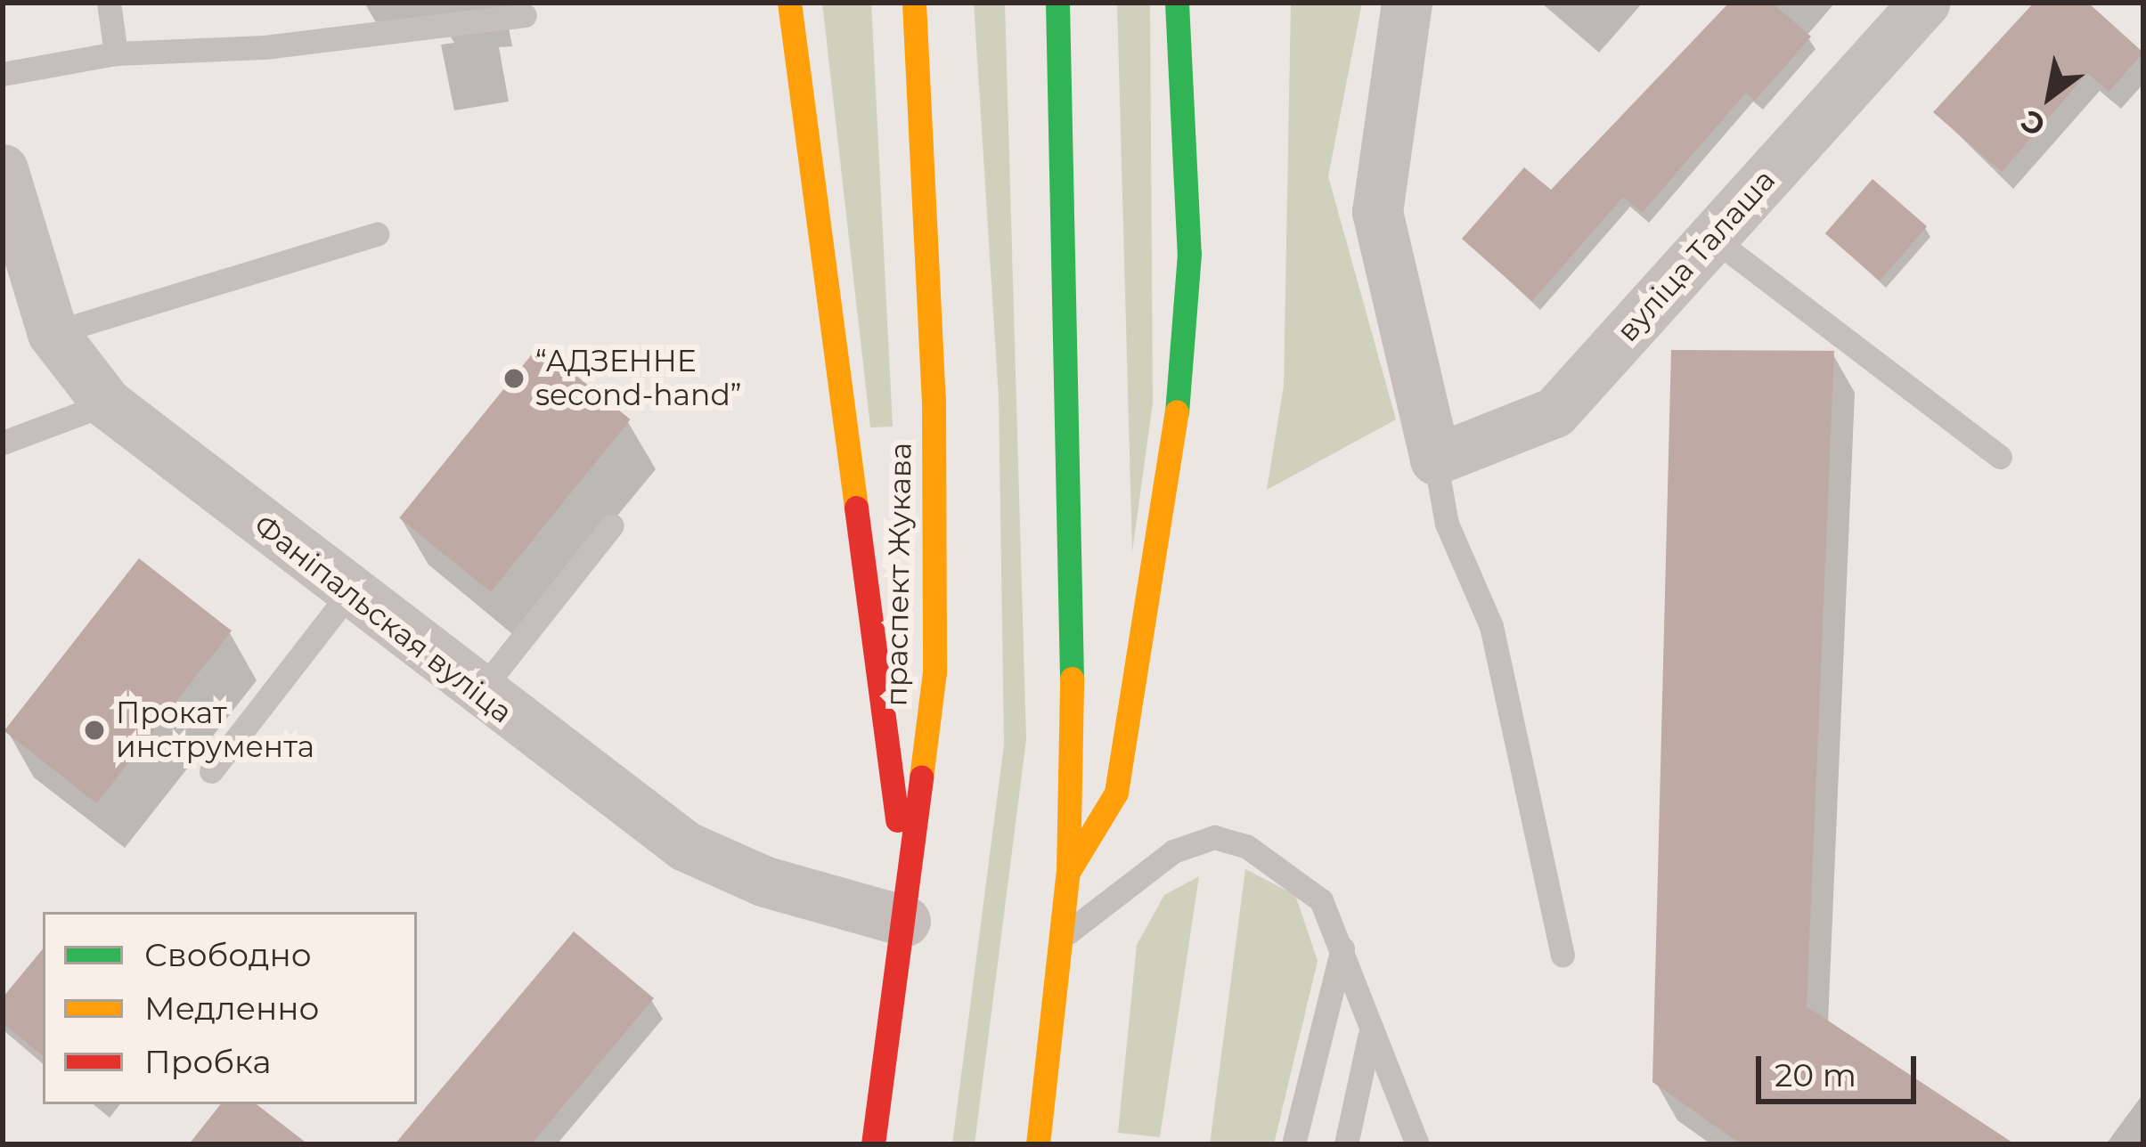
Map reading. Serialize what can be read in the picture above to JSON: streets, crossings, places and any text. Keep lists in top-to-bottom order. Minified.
{"streets":{"main road":["праспект Жукава"],"street":["вуліца Талаша","Фаніпальская вуліца"]},"crossings":[["праспект Жукава","Фаніпальская вуліца"]],"places":["“АДЗЕННЕ second-hand”","Прокат инструмента"],"legend":["Свободно","Медленно","Пробка"],"scale_bar":"20 m","north":"bottom left"}
